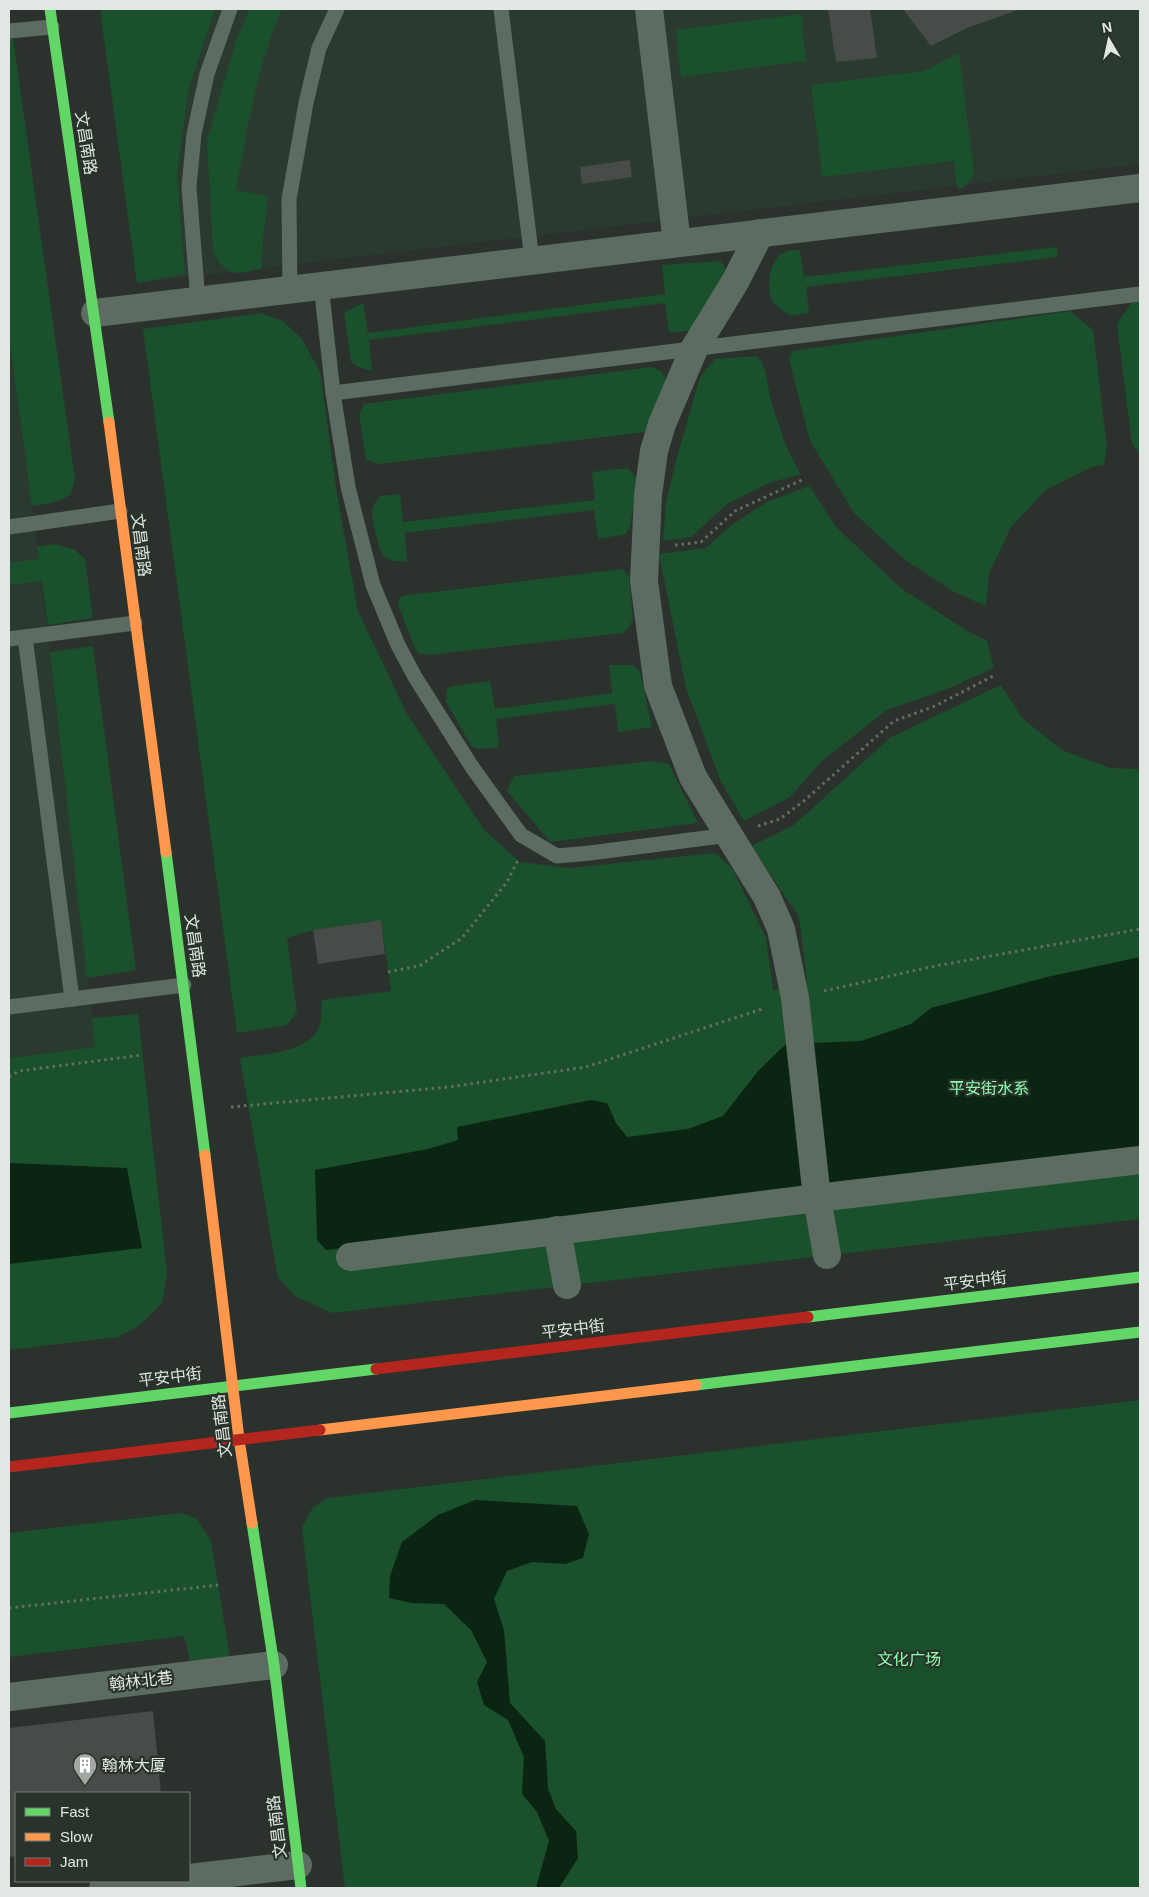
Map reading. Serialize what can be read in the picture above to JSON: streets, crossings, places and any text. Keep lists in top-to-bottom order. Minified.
{"streets":{"main road":["文昌南路","平安中街"],"street":["翰林北巷"]},"crossings":[["文昌南路","平安中街"],["文昌南路","翰林北巷"]],"parks":["平安街水系","文化广场"],"places":{"building":["翰林大厦"]},"legend":["Fast","Slow","Jam"],"north":"top"}
